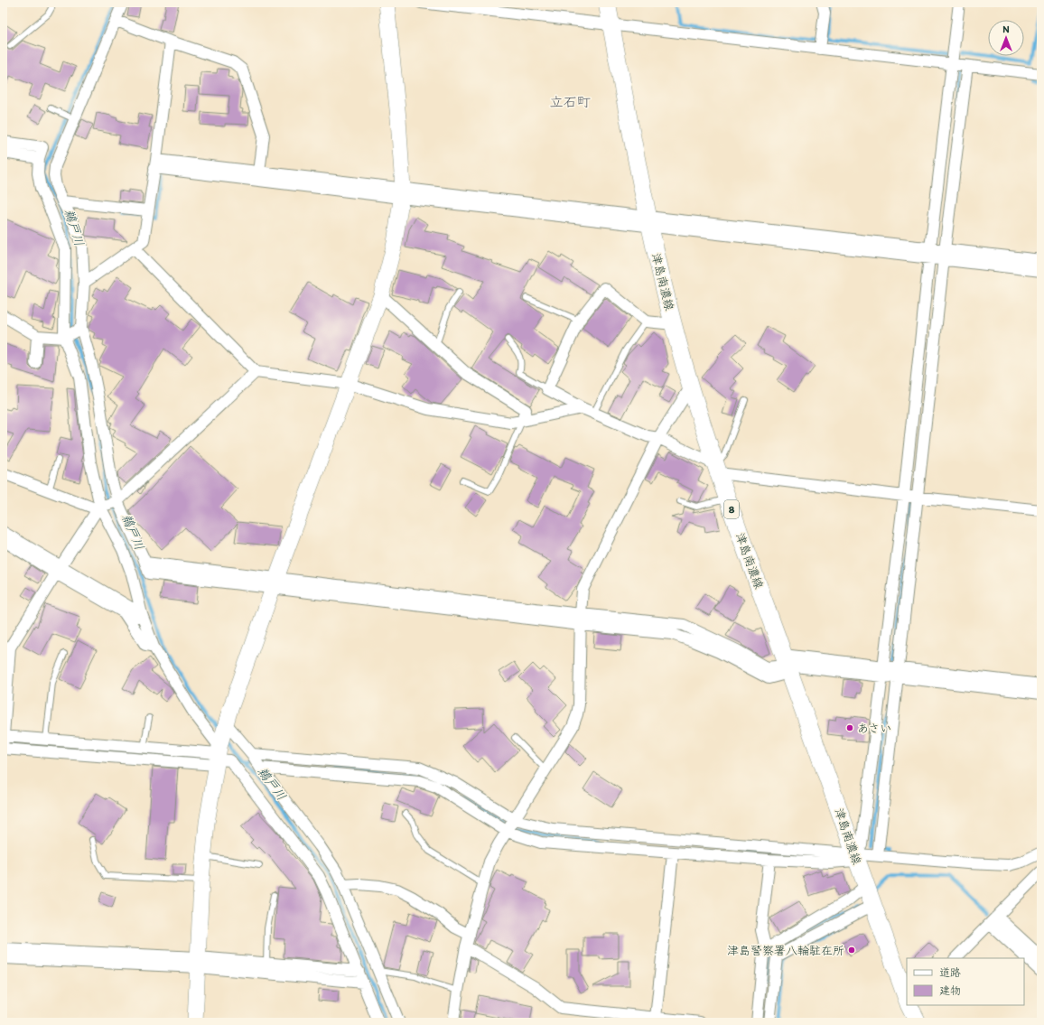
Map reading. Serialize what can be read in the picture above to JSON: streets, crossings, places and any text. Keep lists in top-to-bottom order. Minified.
{"streets":{"main road":["津島南濃線","8"]},"districts":["立石町"],"water":["鵜戸川"],"places":["あさい","津島警察署八輪駐在所"],"legend":["道路","建物"],"north":"top"}
